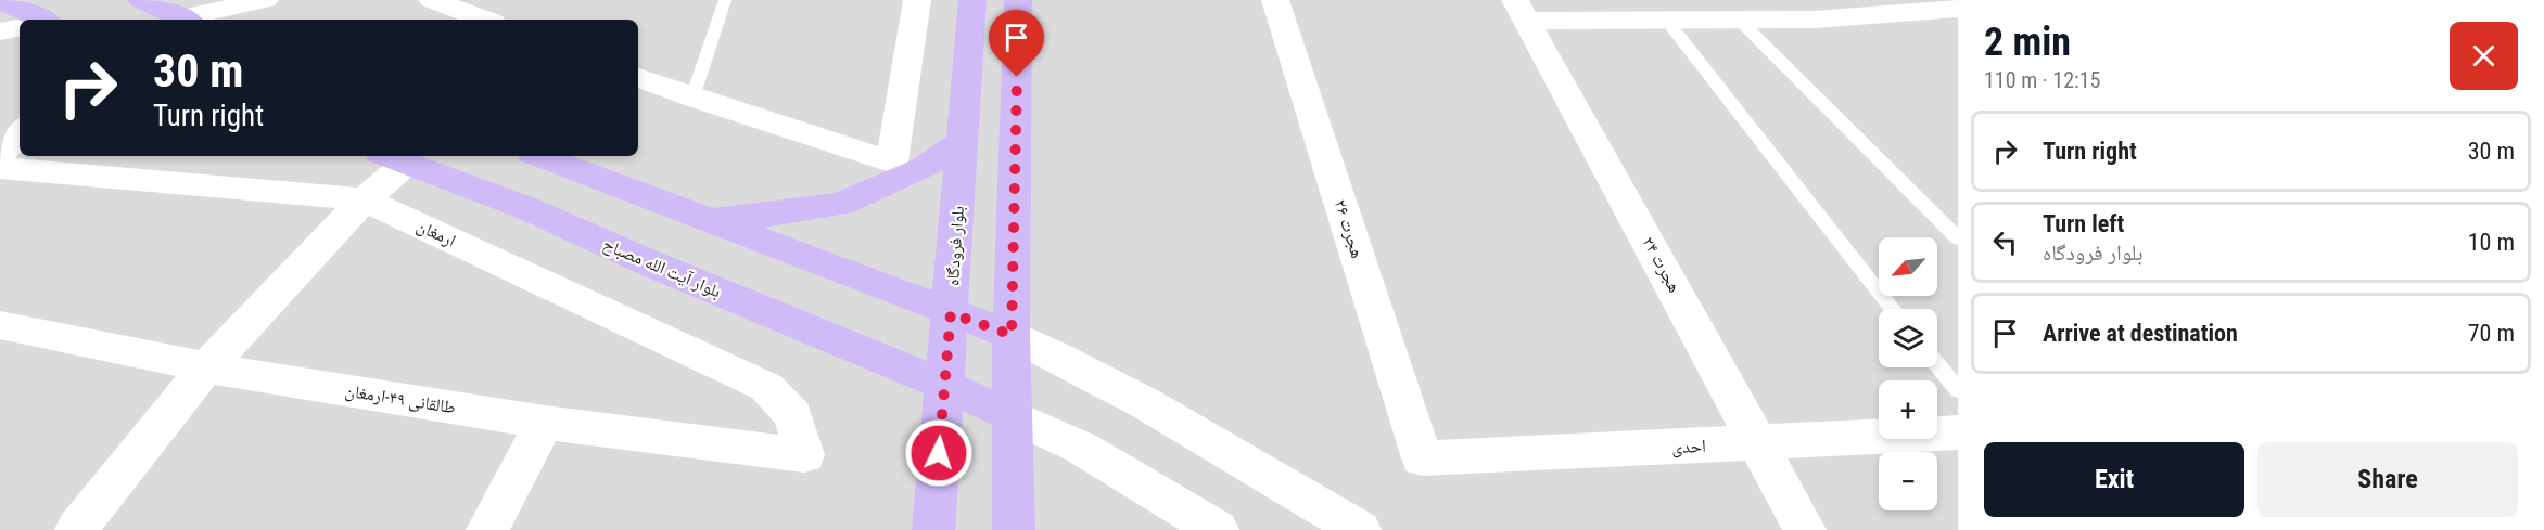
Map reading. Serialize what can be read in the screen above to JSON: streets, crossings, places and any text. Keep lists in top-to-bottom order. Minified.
{"streets":{"main road":["بلوار فرودگاه","بلوار آیت الله مصباح"],"street":["هجرت ۲۶","ارمغان","هجرت ۲۴","طالقانی ۴۹-ارمغان","احدی"]},"crossings":[["هجرت ۲۶","احدی"],["ارمغان","طالقانی ۴۹-ارمغان"],["بلوار فرودگاه","بلوار آیت الله مصباح"],["هجرت ۲۴","احدی"]],"north":"bottom left","page":{"heading":["2 min","110 m · 12:15"],"turn":["30 m","Turn right"],"list":[{"name":"Turn right","value":"30 m"},{"name":"Turn left","note":"بلوار فرودگاه","value":"10 m"},{"name":"Arrive at destination","value":"70 m"}],"map_buttons":["+","−"],"buttons":["Exit","Share"]}}
